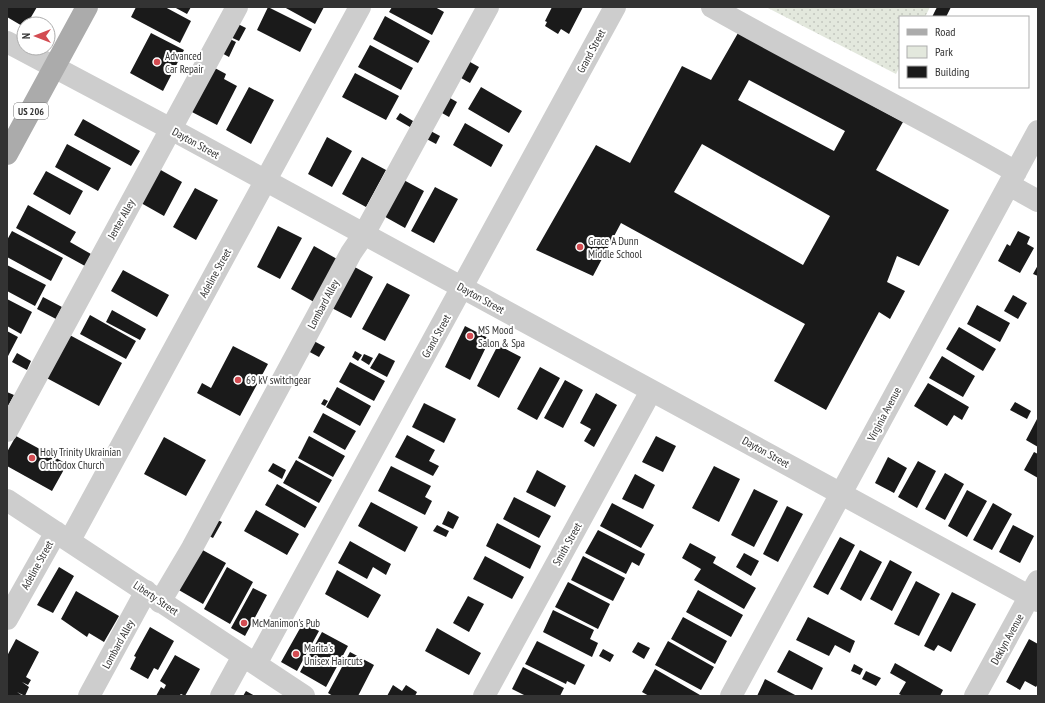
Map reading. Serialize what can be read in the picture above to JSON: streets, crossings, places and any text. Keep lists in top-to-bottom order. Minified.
{"streets":{"main road":["US 206"],"street":["Grand Street","Dayton Street","Jenter Alley","Adeline Street","Lombard Alley","Virginia Avenue","Smith Street","Liberty Street","Deklyn Avenue"]},"crossings":[["Grand Street","Dayton Street"],["Grand Street","Liberty Street"],["US 206","Dayton Street"],["Dayton Street","Jenter Alley"],["Dayton Street","Adeline Street"],["Dayton Street","Lombard Alley"],["Dayton Street","Virginia Avenue"],["Dayton Street","Smith Street"],["Dayton Street","Deklyn Avenue"],["Adeline Street","Liberty Street"],["Lombard Alley","Liberty Street"]],"places":["Advanced Car Repair","Grace A Dunn Middle School","MS Mood Salon & Spa","69 kV switchgear","Holy Trinity Ukrainian Orthodox Church","McManimon's Pub","Marita's Unisex Haircuts"],"legend":["Road","Park","Building"],"north":"left"}
